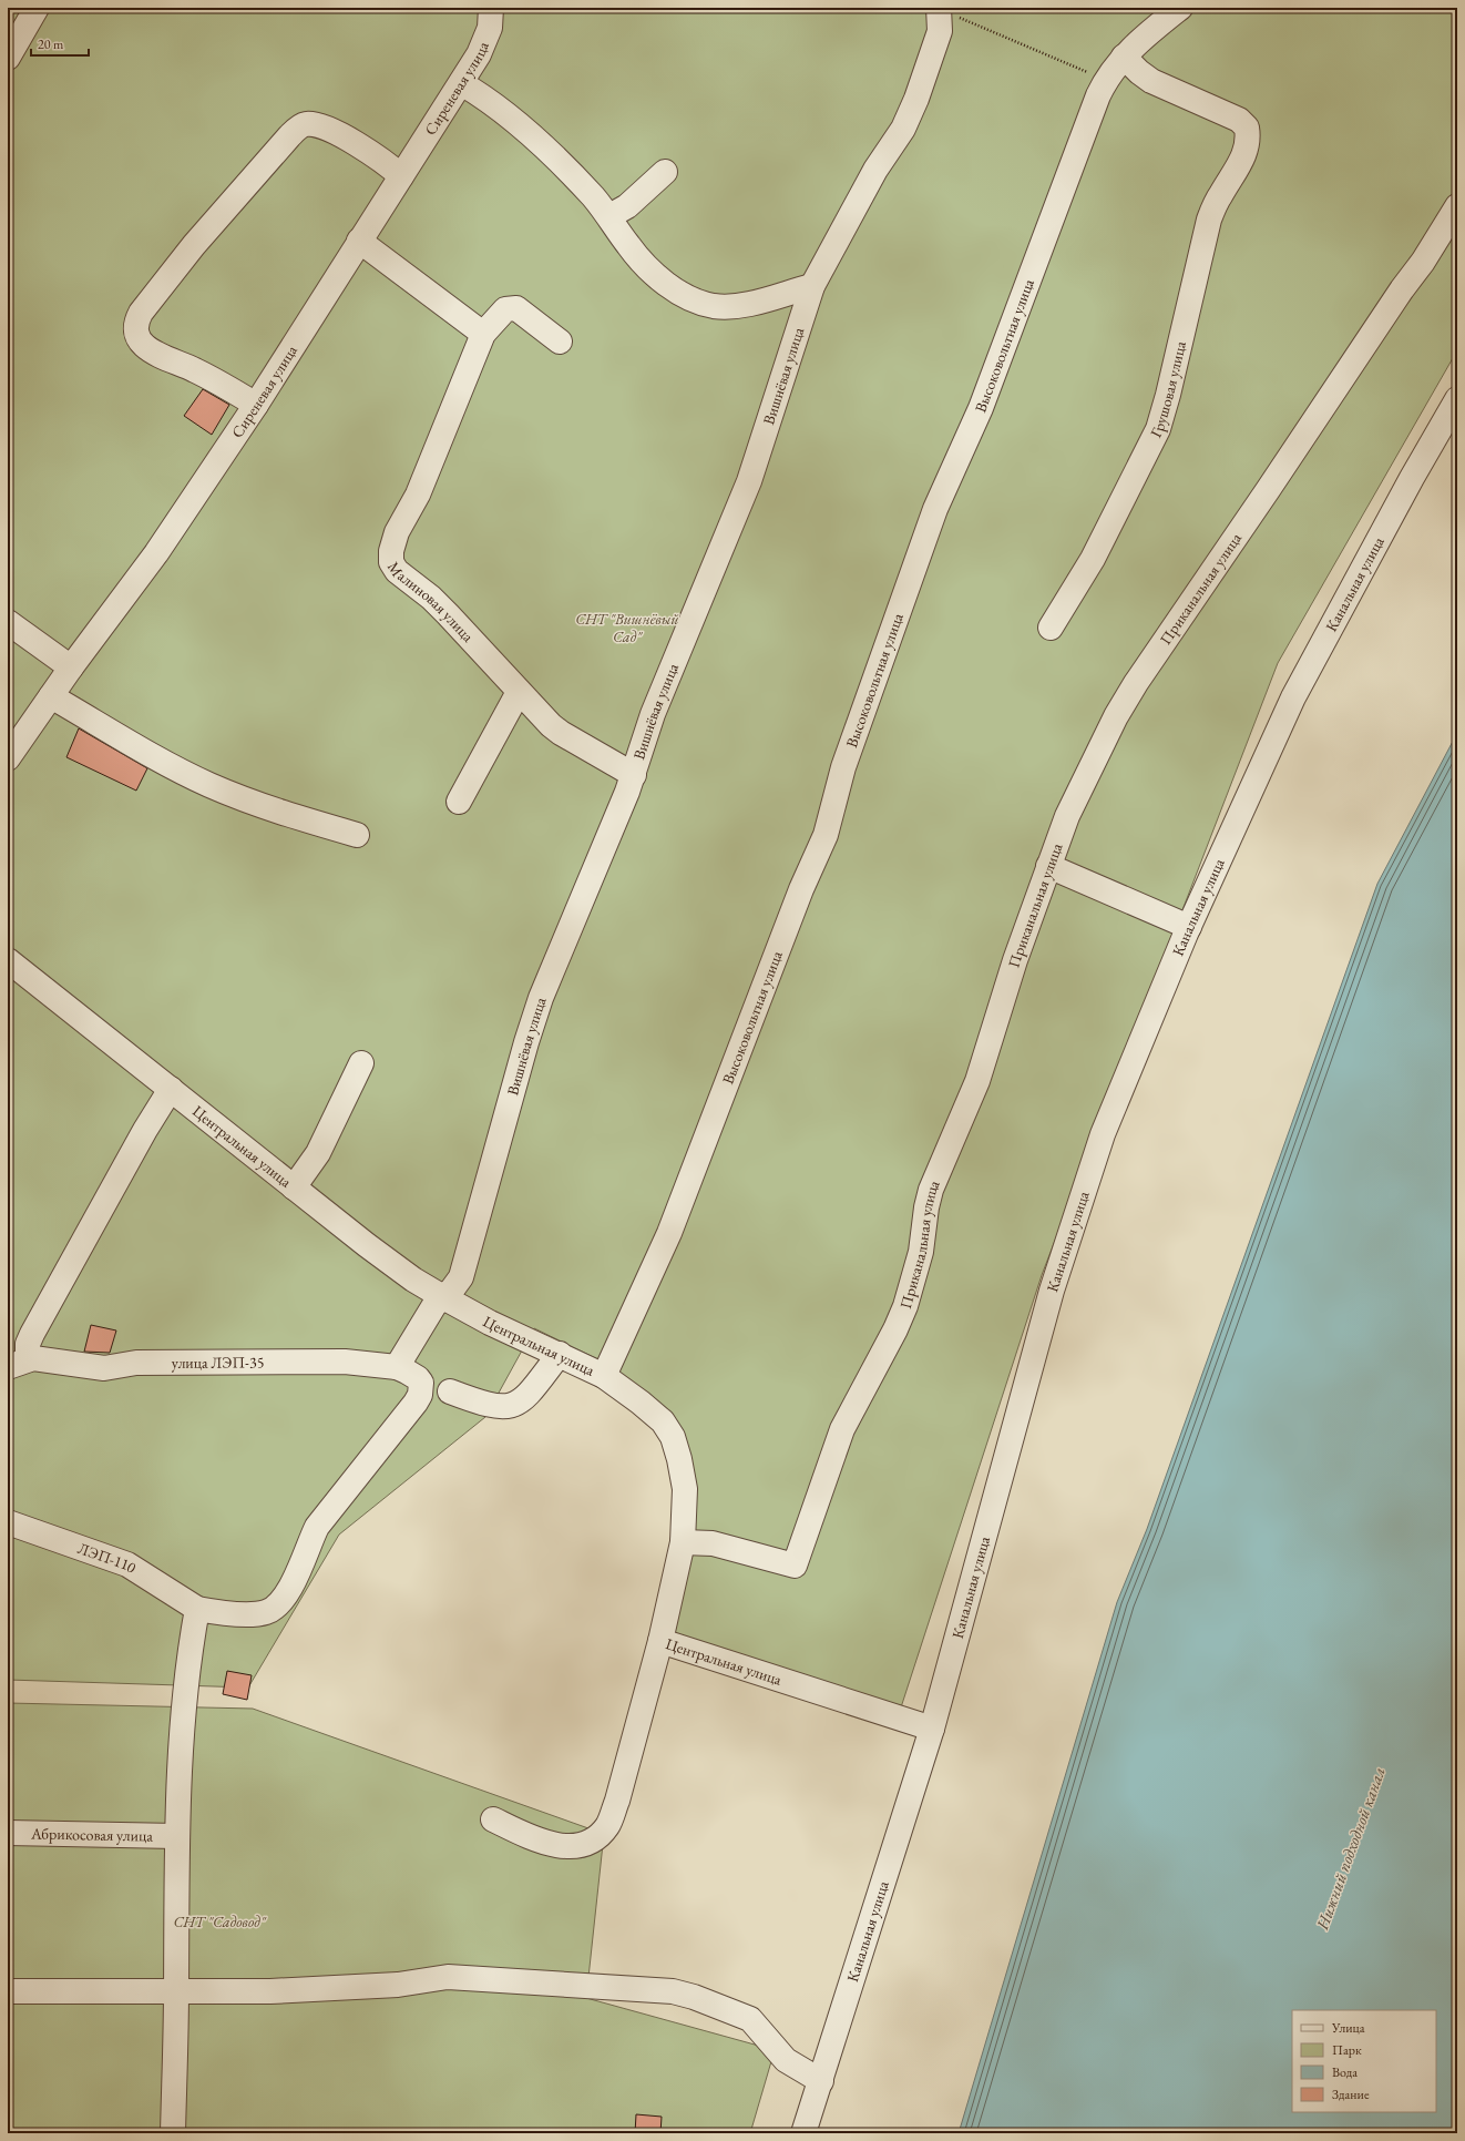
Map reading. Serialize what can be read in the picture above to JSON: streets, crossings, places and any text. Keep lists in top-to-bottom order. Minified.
{"streets":{"street":["Сиреневая улица","Высоковольтная улица","Вишнёвая улица","Грушовая улица","Канальная улица","Приканальная улица","Малиновая улица","Центральная улица","улица ЛЭП-35","ЛЭП-110","Абрикосовая улица"]},"crossings":[["Высоковольтная улица","Грушовая улица"],["Высоковольтная улица","Центральная улица"],["Вишнёвая улица","Малиновая улица"],["Вишнёвая улица","Центральная улица"],["Вишнёвая улица","улица ЛЭП-35"],["Канальная улица","Центральная улица"],["Приканальная улица","Центральная улица"],["улица ЛЭП-35","ЛЭП-110"]],"water":["Нижний подходной канал"],"parks":["СНТ \"Вишнёвый Сад\"","СНТ \"Садовод\""],"legend":["Улица","Парк","Вода","Здание"],"scale_bar":"20 m"}
